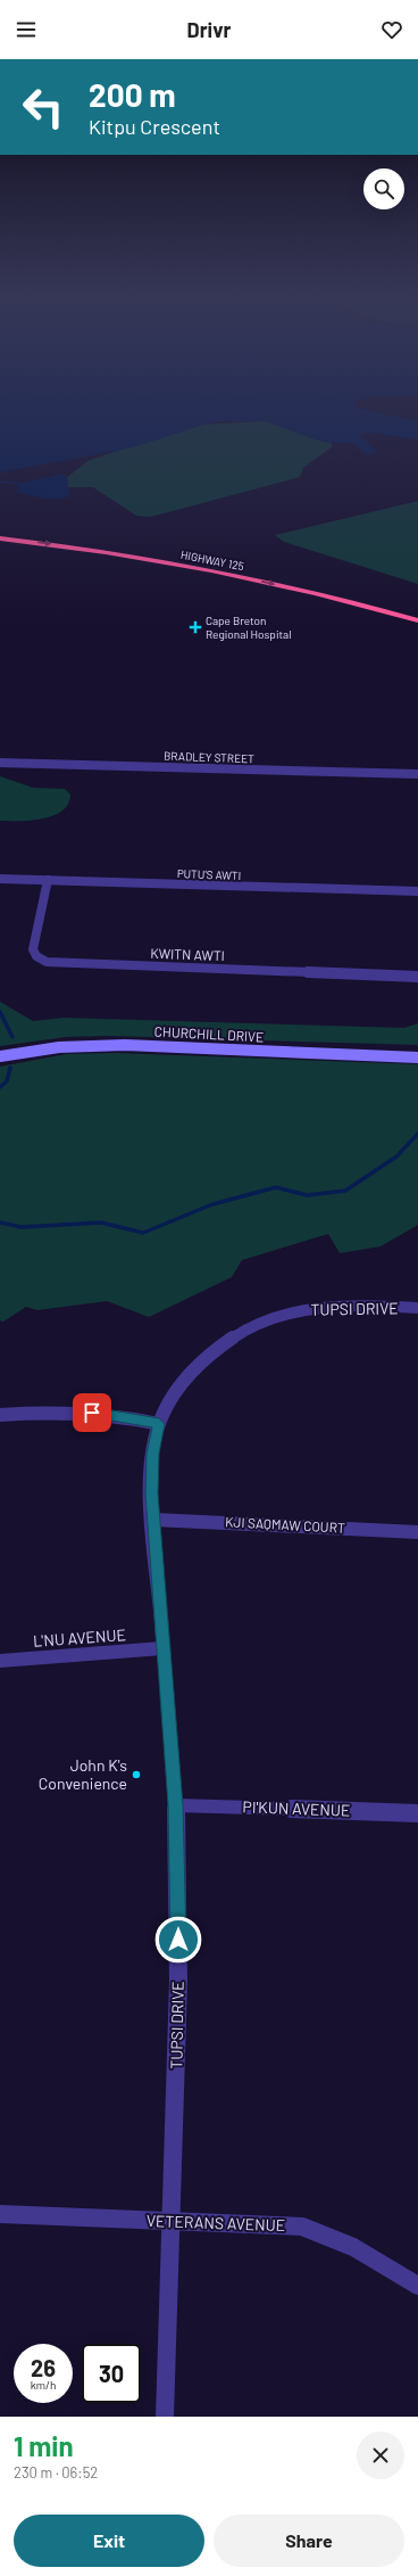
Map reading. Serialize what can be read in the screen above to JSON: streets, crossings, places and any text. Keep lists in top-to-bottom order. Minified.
{"streets":{"highway":["HIGHWAY 125"],"main road":["CHURCHILL DRIVE"],"street":["BRADLEY STREET","PUTU'S AWTI","KWITN AWTI","TUPSI DRIVE","KJI SAQMAW COURT","L'NU AVENUE","PI'KUN AVENUE","VETERANS AVENUE"]},"crossings":[["PUTU'S AWTI","KWITN AWTI"],["TUPSI DRIVE","KJI SAQMAW COURT"],["TUPSI DRIVE","L'NU AVENUE"],["TUPSI DRIVE","PI'KUN AVENUE"],["TUPSI DRIVE","VETERANS AVENUE"]],"places":{"health":["Cape Breton Regional Hospital"],"other":["John K's Convenience"]},"page":{"header":"Drivr","turn":["200 m","Kitpu Crescent"],"speed":"26 km/h","limit":"30","heading":["1 min","230 m · 06:52"],"buttons":["Exit","Share"]}}
